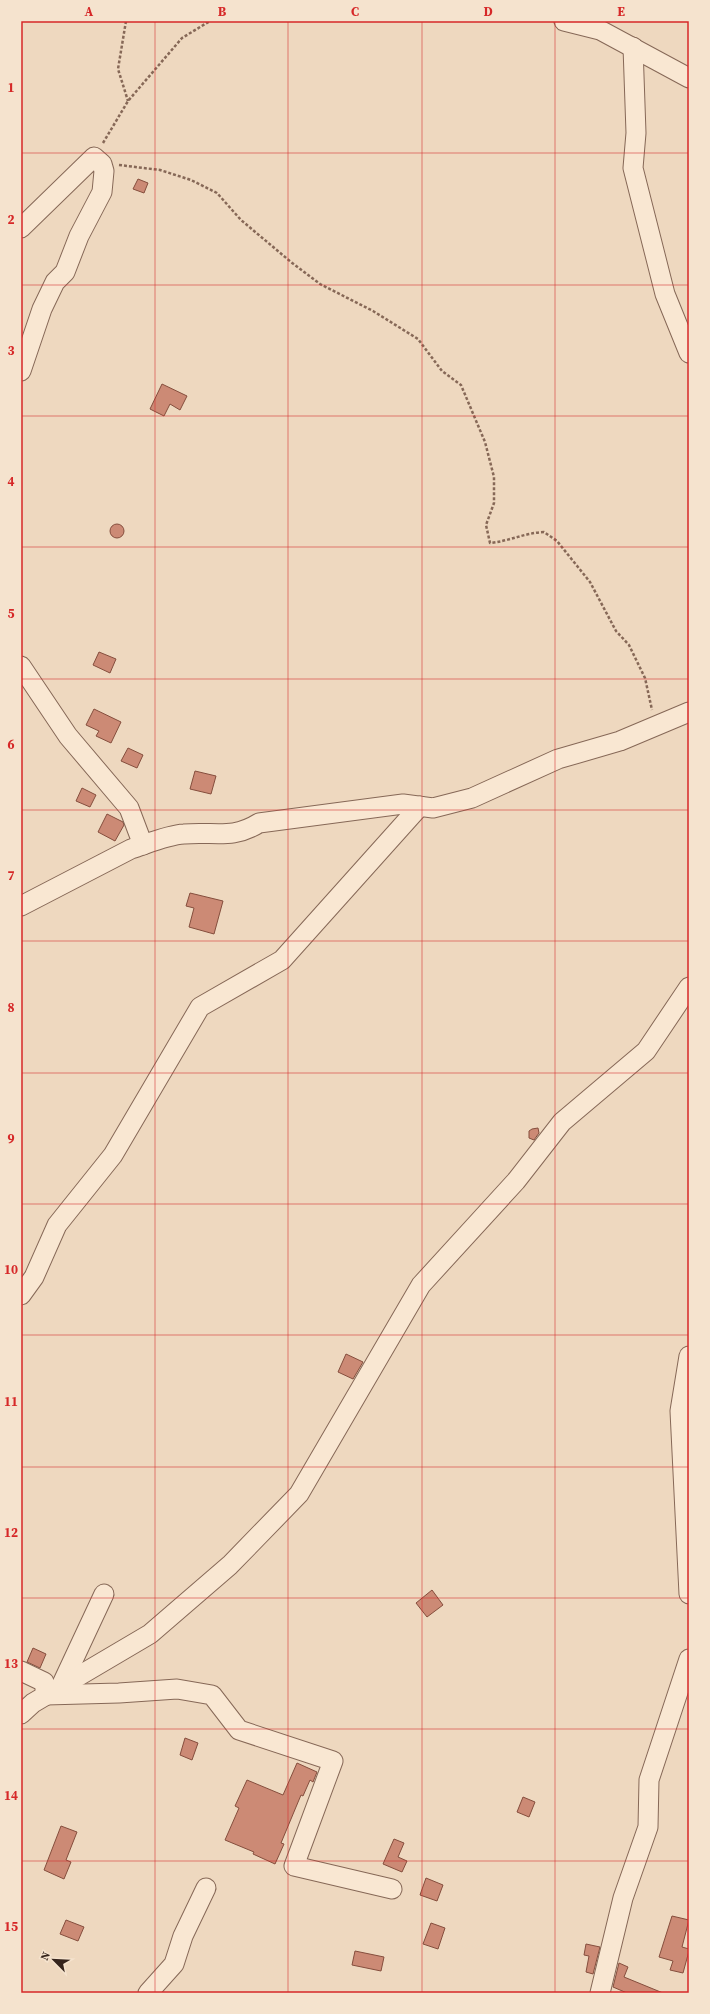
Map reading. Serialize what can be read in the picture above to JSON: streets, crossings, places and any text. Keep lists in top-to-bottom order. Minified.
{"north":"top left","grid":{"columns":["A","B","C","D","E"],"rows":["1","2","3","4","5","6","7","8","9","10","11","12","13","14","15"]}}
